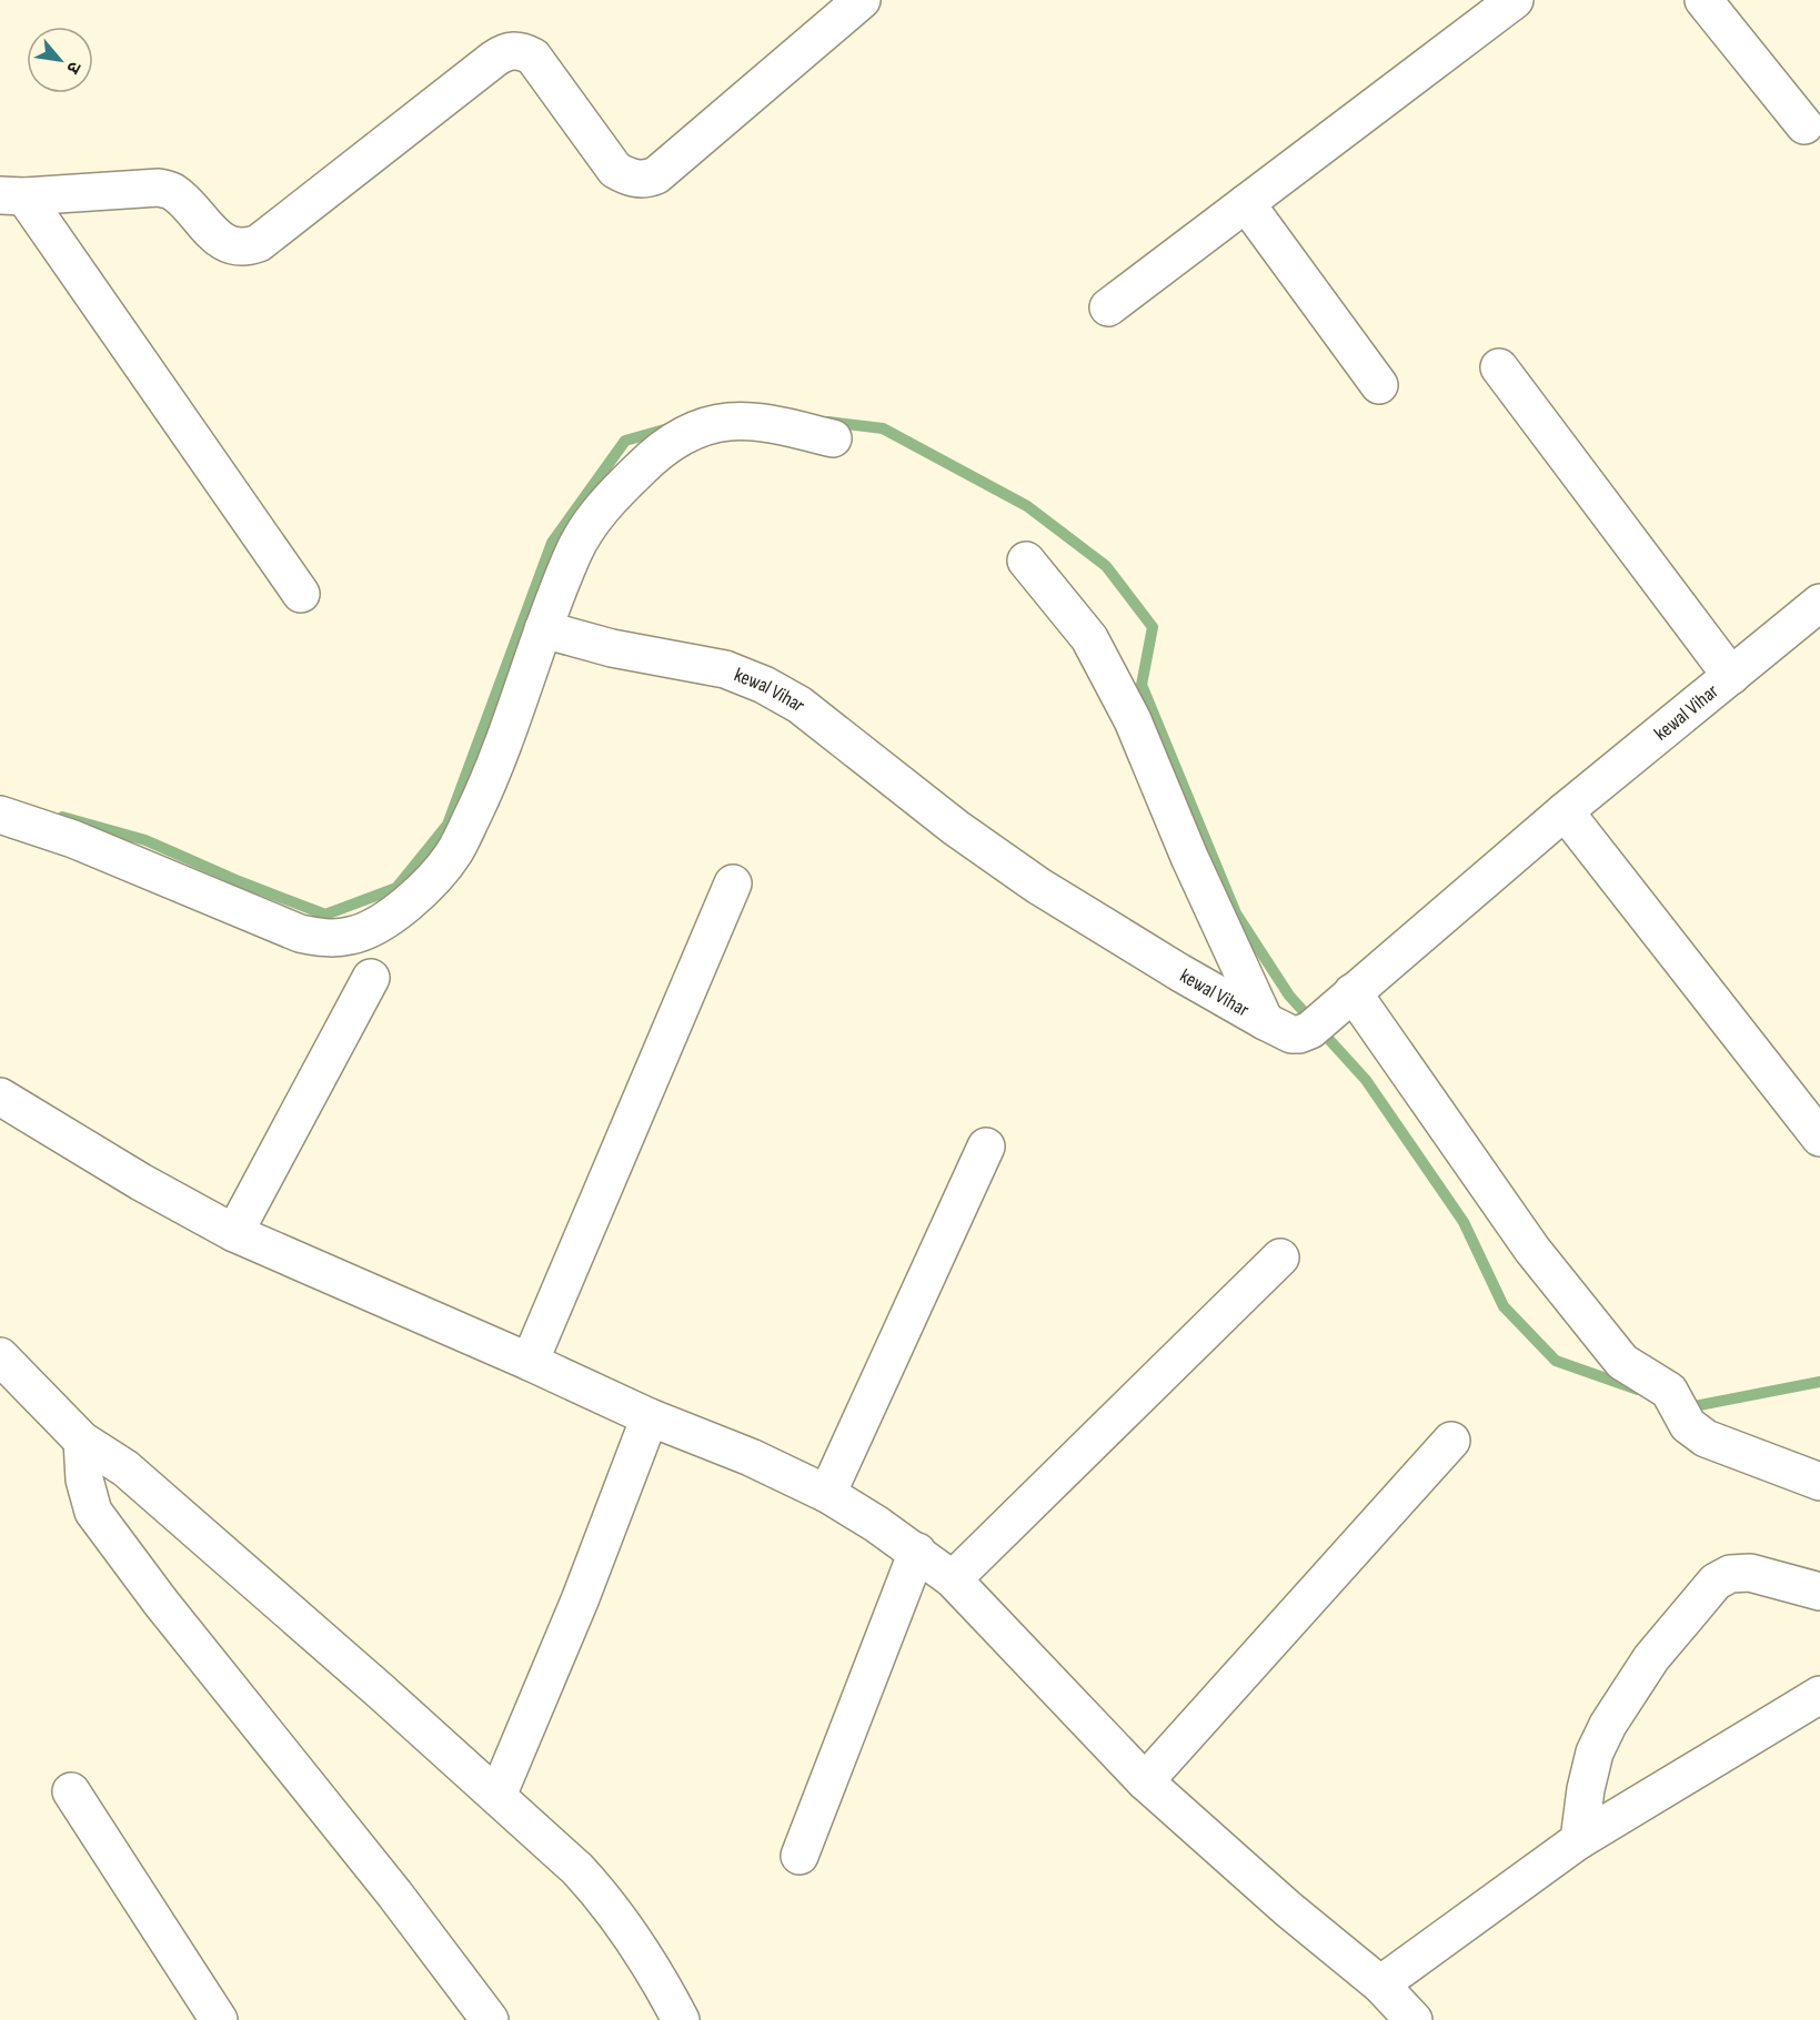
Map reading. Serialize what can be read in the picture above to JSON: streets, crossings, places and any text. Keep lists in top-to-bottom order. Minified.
{"streets":{"street":["kewal Vihar"]},"north":"bottom right"}
